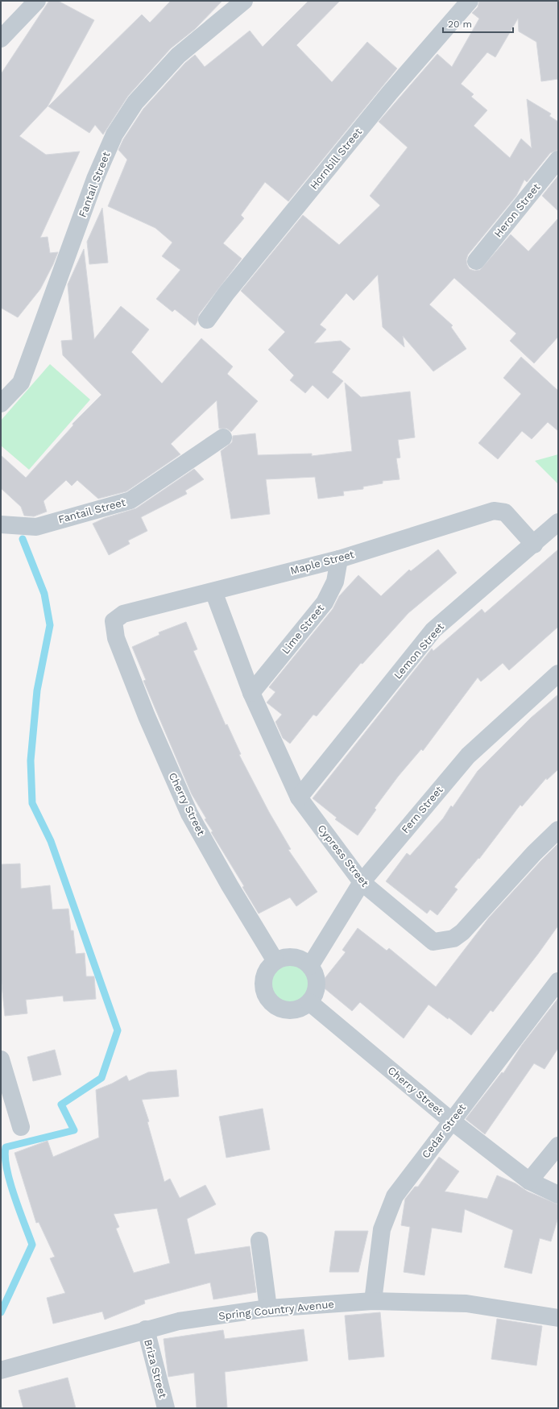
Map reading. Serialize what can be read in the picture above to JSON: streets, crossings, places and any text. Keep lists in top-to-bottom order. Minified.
{"streets":{"street":["Hornbill Street","Fantail Street","Heron Street","Maple Street","Lime Street","Lemon Street","Cherry Street","Fern Street","Cypress Street","Cedar Street","Spring Country Avenue","Briza Street"]},"crossings":[["Maple Street","Lime Street"],["Maple Street","Lemon Street"],["Maple Street","Cherry Street"],["Maple Street","Cypress Street"],["Lime Street","Cypress Street"],["Lemon Street","Cypress Street"],["Cherry Street","Fern Street"],["Cherry Street","Cedar Street"],["Fern Street","Cypress Street"],["Cedar Street","Spring Country Avenue"],["Spring Country Avenue","Briza Street"]],"scale_bar":"20 m"}
